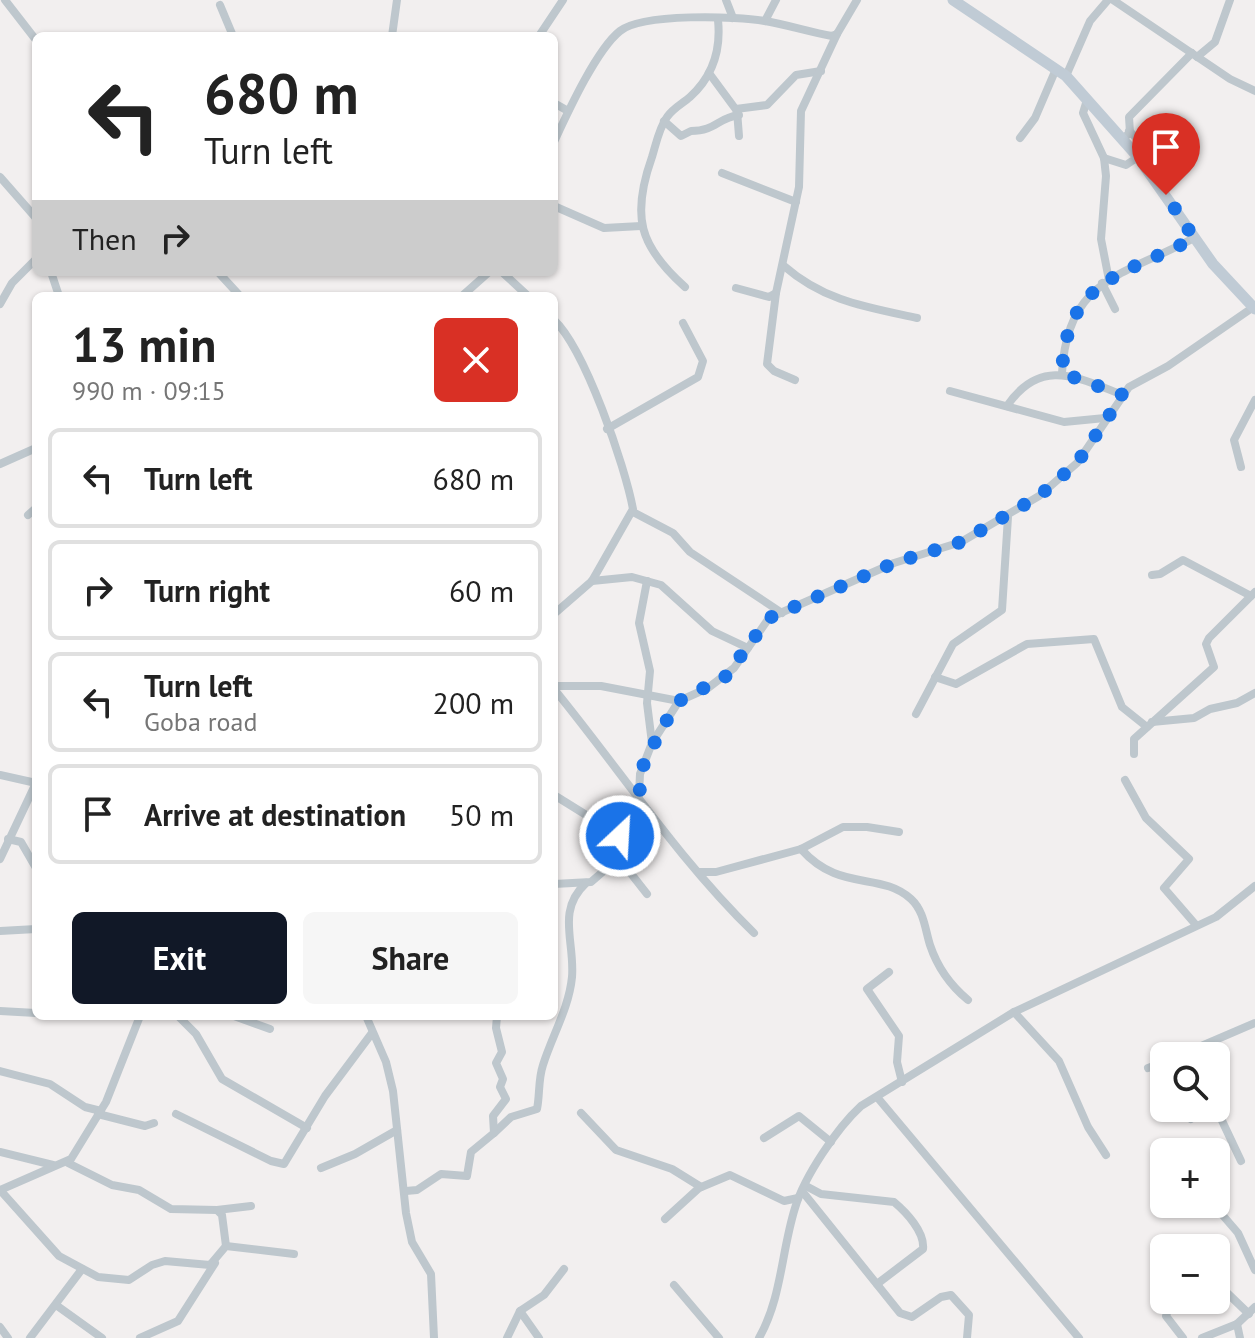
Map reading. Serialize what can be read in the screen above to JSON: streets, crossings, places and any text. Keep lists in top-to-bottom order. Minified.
{"page":{"turn":["680 m","Turn left"],"then":"Then","heading":["13 min","990 m · 09:15"],"list":[{"name":"Turn left","value":"680 m"},{"name":"Turn right","value":"60 m"},{"name":"Turn left","note":"Goba road","value":"200 m"},{"name":"Arrive at destination","value":"50 m"}],"buttons":["Exit","Share"],"map_buttons":["+","−"]}}
